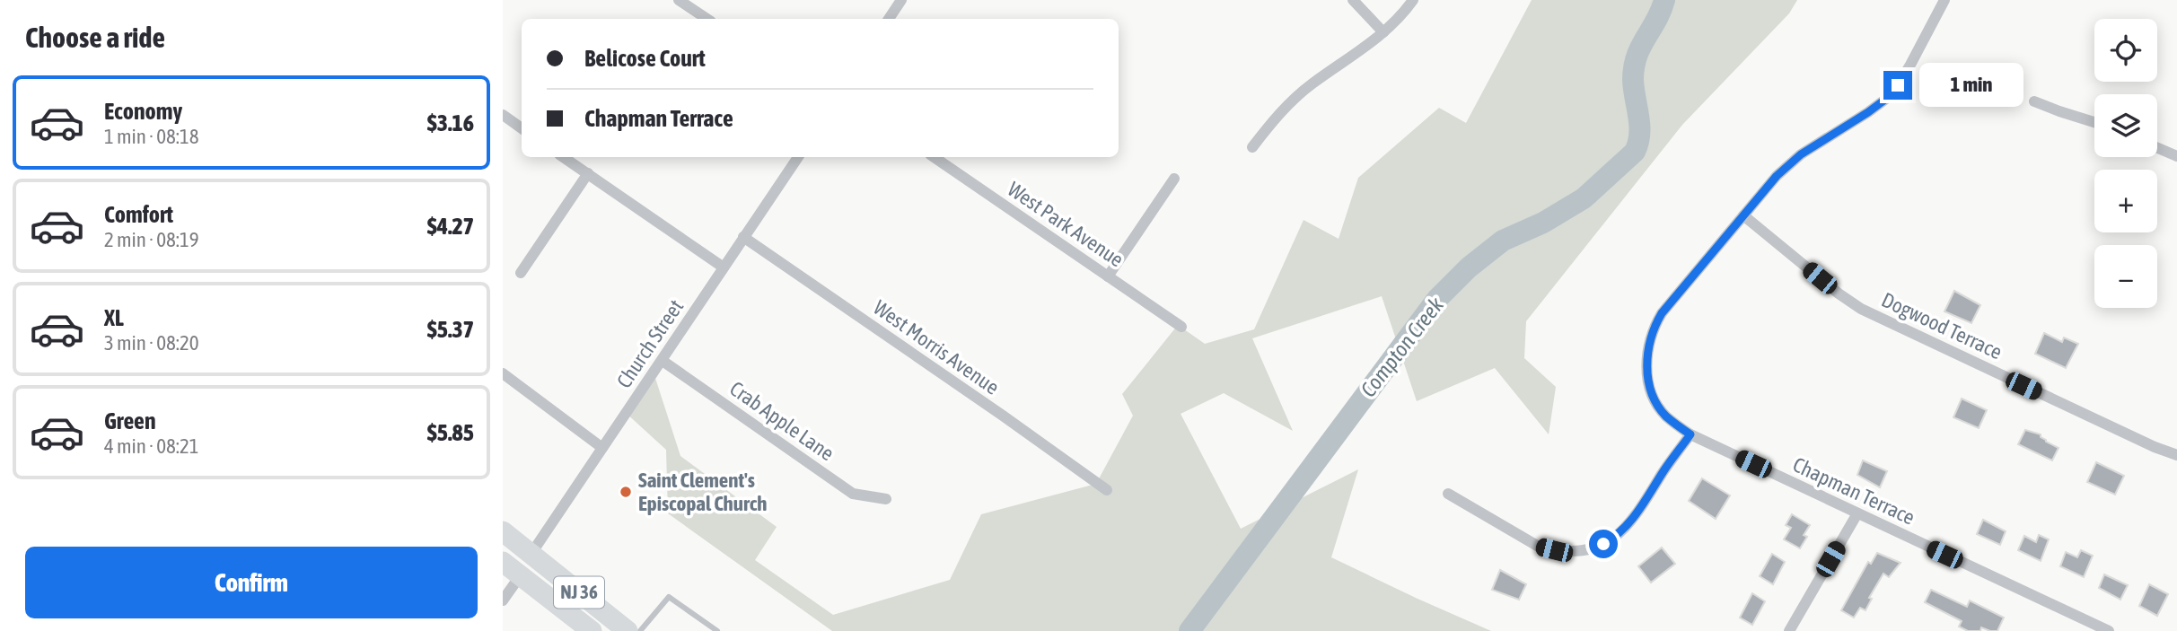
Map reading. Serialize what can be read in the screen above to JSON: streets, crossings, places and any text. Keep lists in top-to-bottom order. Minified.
{"streets":{"highway":["NJ 36"],"street":["West Park Avenue","Dogwood Terrace","Church Street","West Morris Avenue","Crab Apple Lane","Chapman Terrace"]},"crossings":[["Dogwood Terrace","Chapman Terrace"],["Church Street","West Morris Avenue"],["Church Street","Crab Apple Lane"],["Church Street","NJ 36"]],"water":["Compton Creek"],"places":["Saint Clement's Episcopal Church"],"page":{"heading":"Choose a ride","map_buttons":["+","−"],"banner":["Belicose Court","Chapman Terrace"],"bubble":"1 min","list":[{"name":"Economy","note":"1 min · 08:18","value":"$3.16"},{"name":"Comfort","note":"2 min · 08:19","value":"$4.27"},{"name":"XL","note":"3 min · 08:20","value":"$5.37"},{"name":"Green","note":"4 min · 08:21","value":"$5.85"}],"buttons":"Confirm"}}
